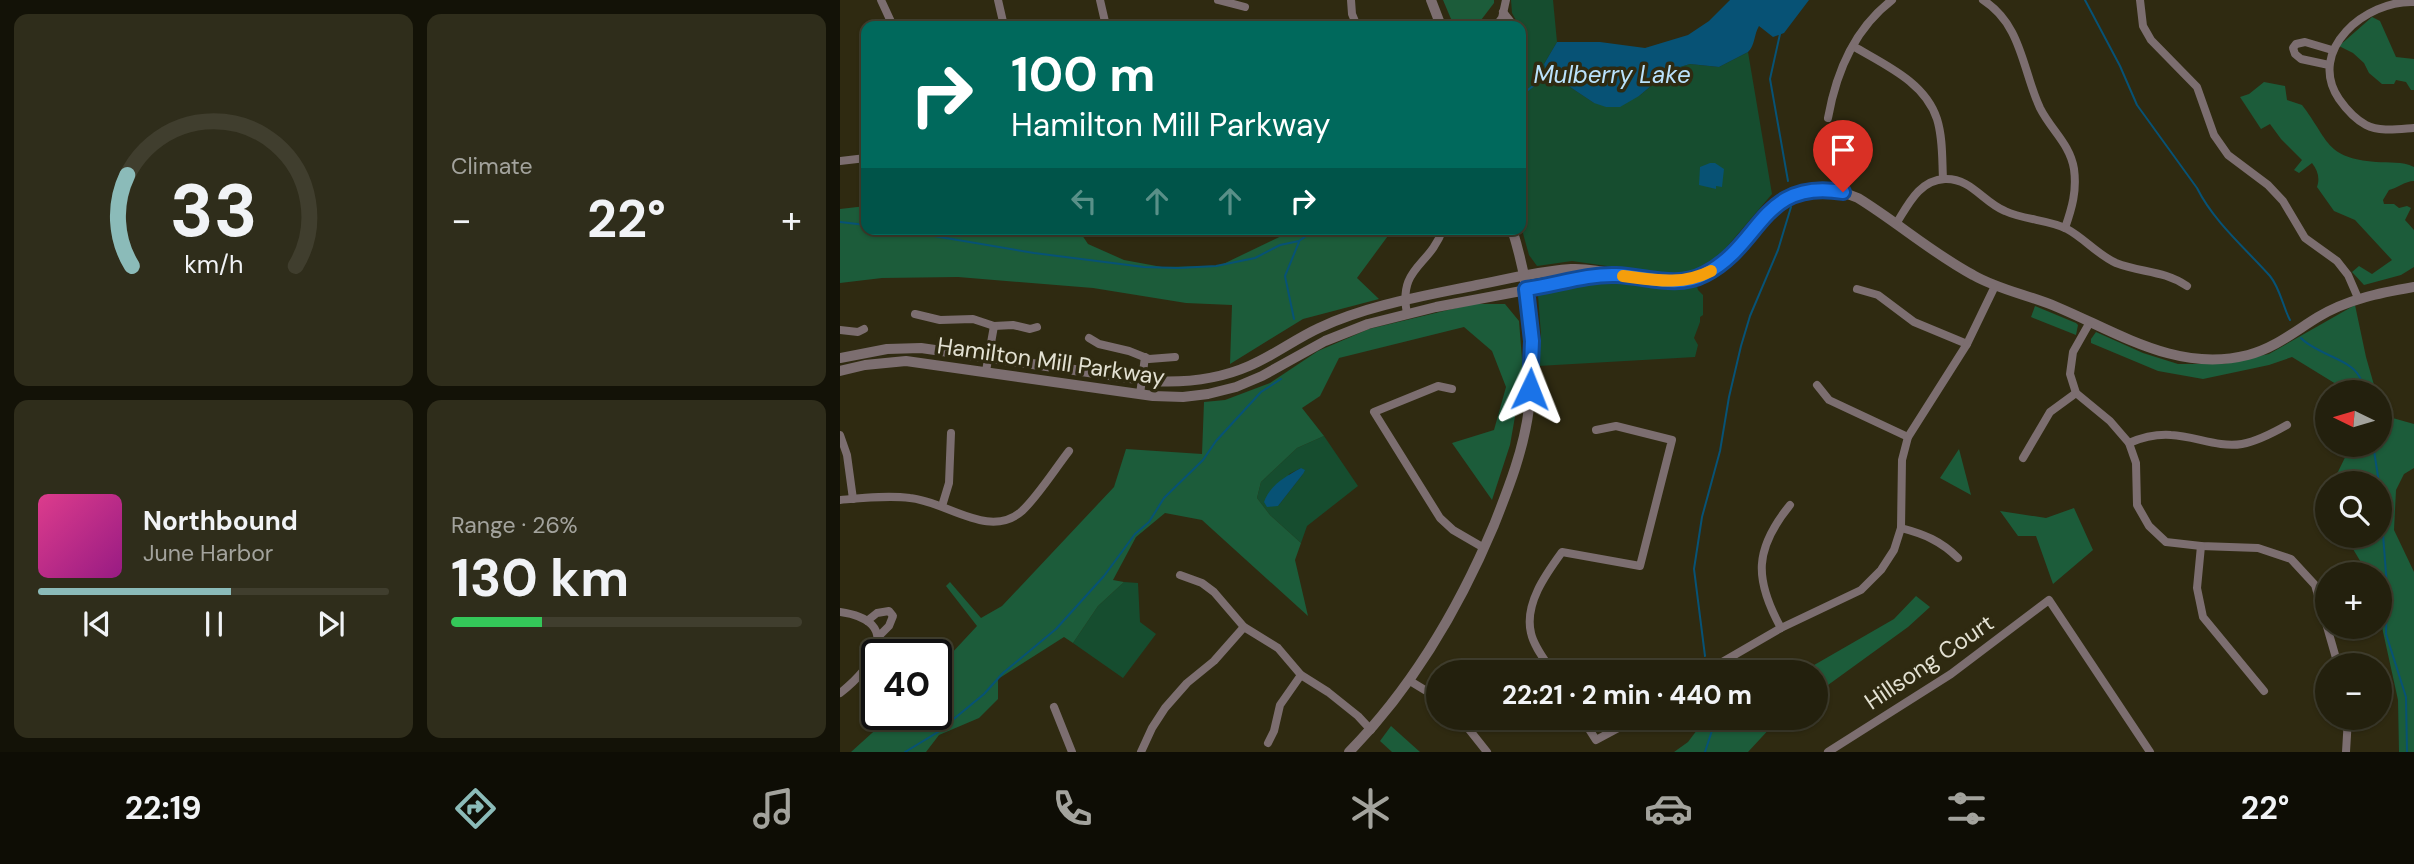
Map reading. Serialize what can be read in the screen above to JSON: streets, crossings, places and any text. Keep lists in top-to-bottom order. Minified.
{"streets":{"street":["Hamilton Mill Parkway","Hillsong Court"]},"water":["Mulberry Lake"],"north":"left","page":{"tile":["Climate",["Range · 26%","130 km"]],"turn":["100 m","Hamilton Mill Parkway"],"heat":["−","22°","+"],"map_buttons":["+","−"],"song":["Northbound","June Harbor"],"limit":"40","trip":"22:21 · 2 min · 440 m","tabs":["22:19","22°"],"gauge":["33","km/h"]}}
